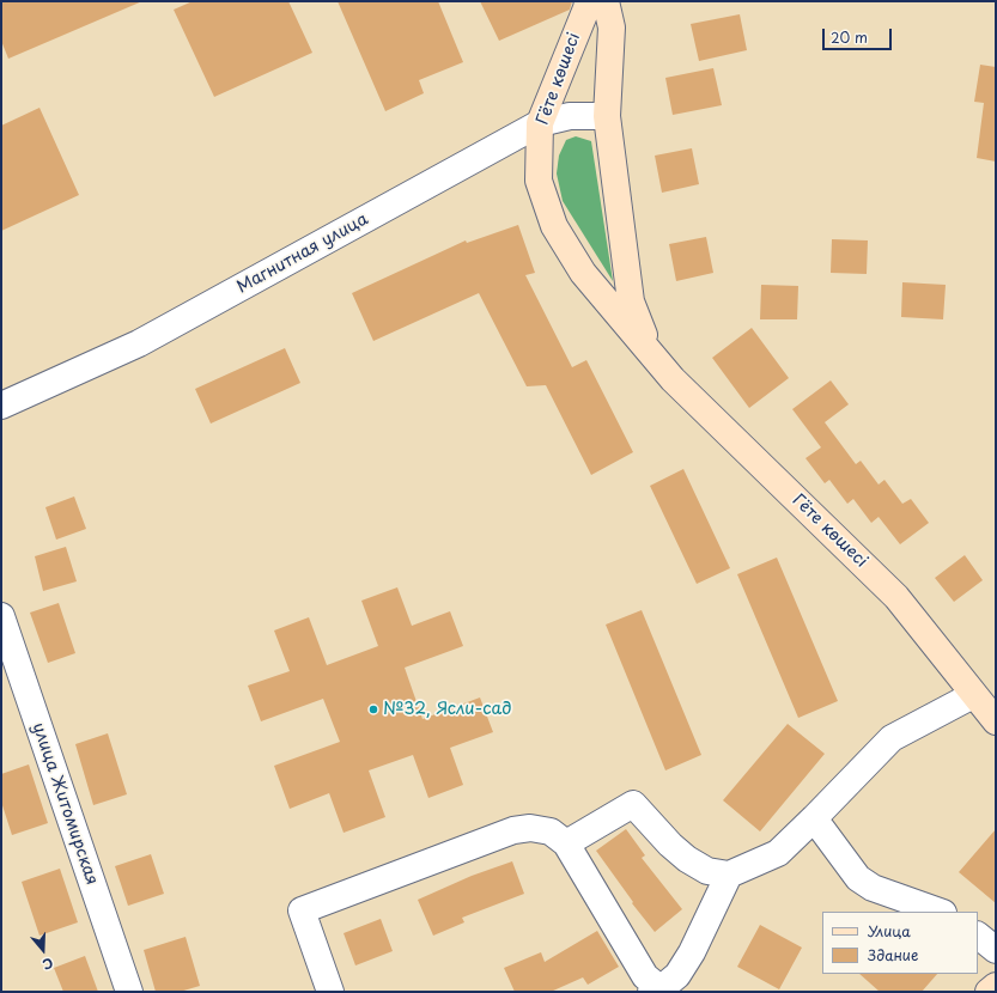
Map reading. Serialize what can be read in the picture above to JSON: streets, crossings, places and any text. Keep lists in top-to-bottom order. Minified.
{"streets":{"main road":["Гёте көшесі"],"street":["Магнитная улица","улица Житомирская"]},"crossings":[["Гёте көшесі","Магнитная улица"]],"places":["№32, Ясли-сад"],"legend":["Улица","Здание"],"scale_bar":"20 m","north":"bottom"}
